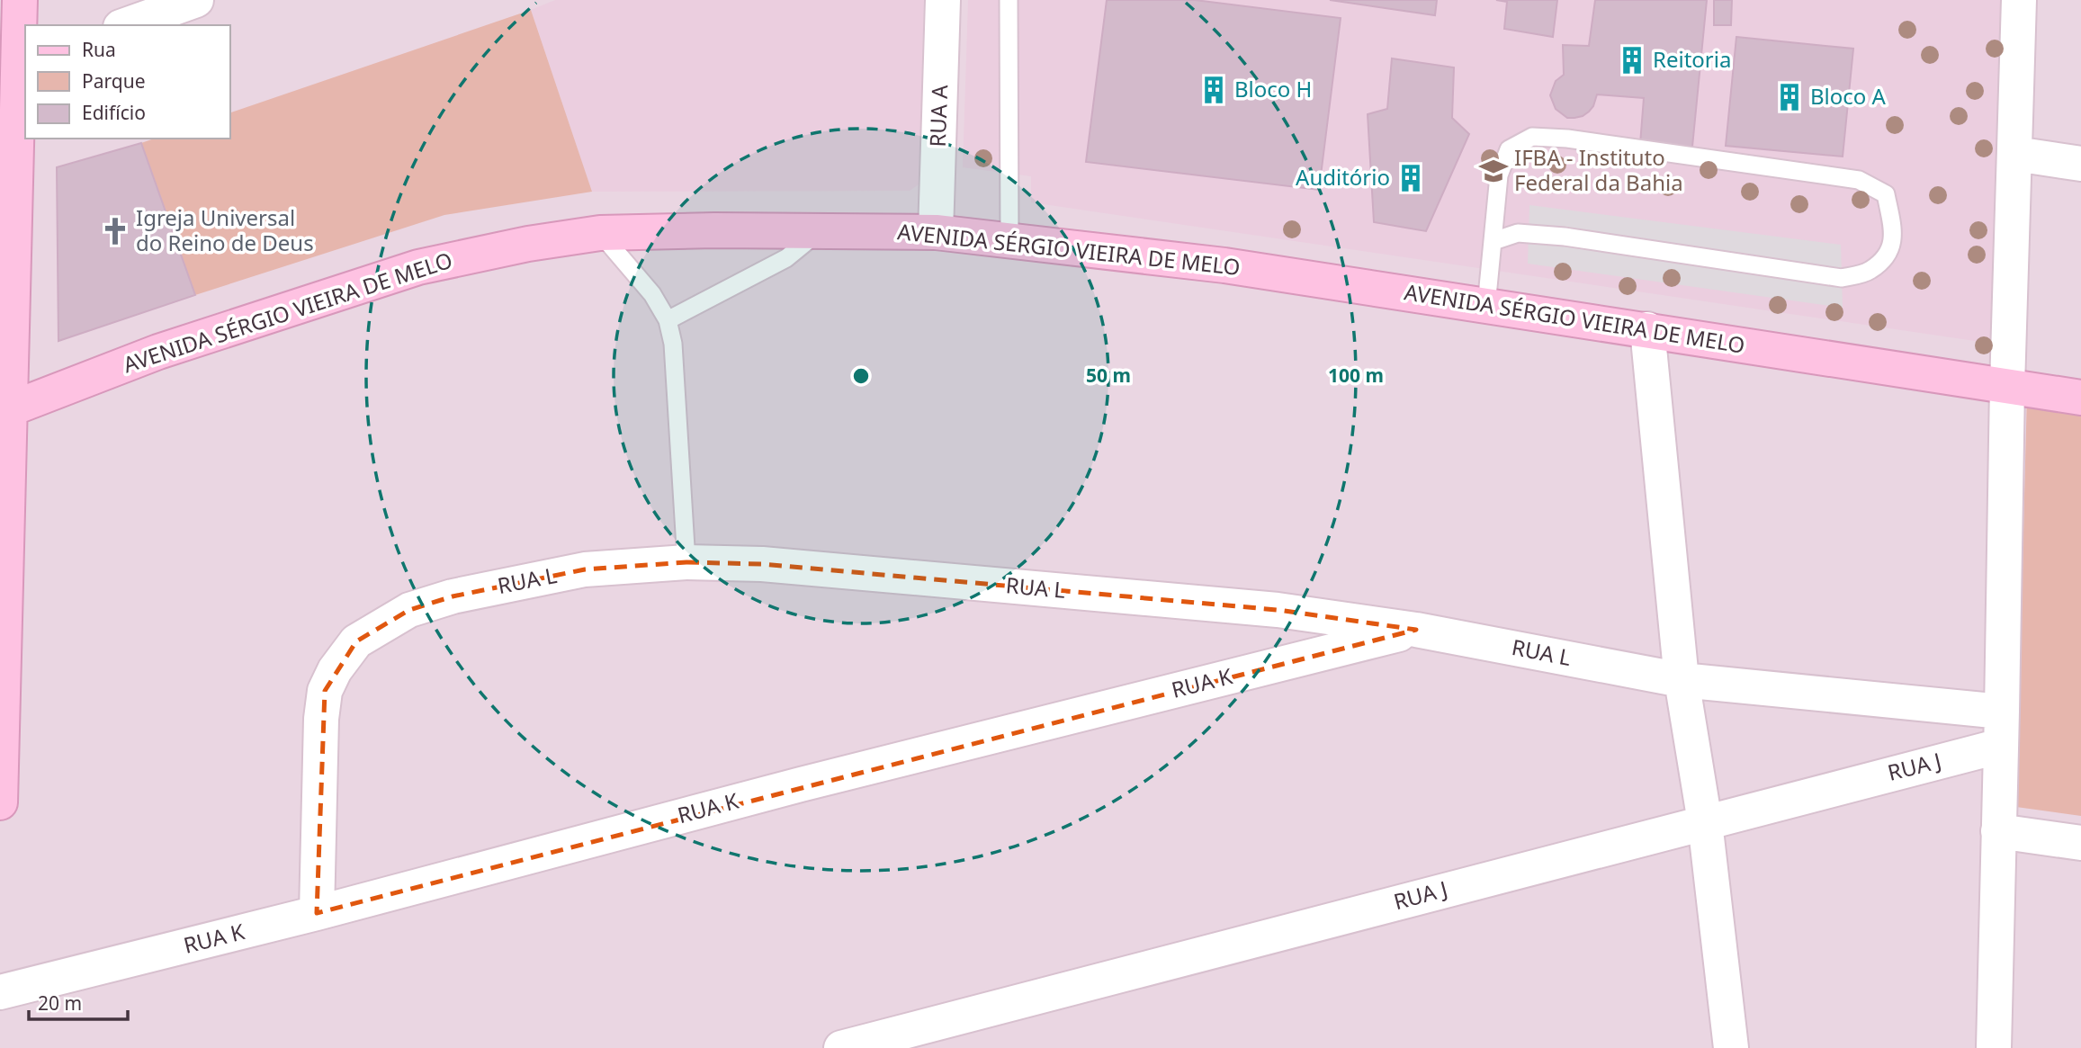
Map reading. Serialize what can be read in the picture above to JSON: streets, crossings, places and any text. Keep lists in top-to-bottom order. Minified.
{"streets":{"street":["RUA A","AVENIDA SÉRGIO VIEIRA DE MELO","RUA L","RUA K","RUA J"]},"crossings":[["RUA A","AVENIDA SÉRGIO VIEIRA DE MELO"],["RUA L","RUA K"]],"places":{"building":["Reitoria","Bloco H","Bloco A","Auditório"],"school or university":["IFBA - Instituto Federal da Bahia"],"church":["Igreja Universal do Reino de Deus"]},"legend":["Rua","Parque","Edifício"],"scale_bar":"20 m","rings":["50 m","100 m"]}
